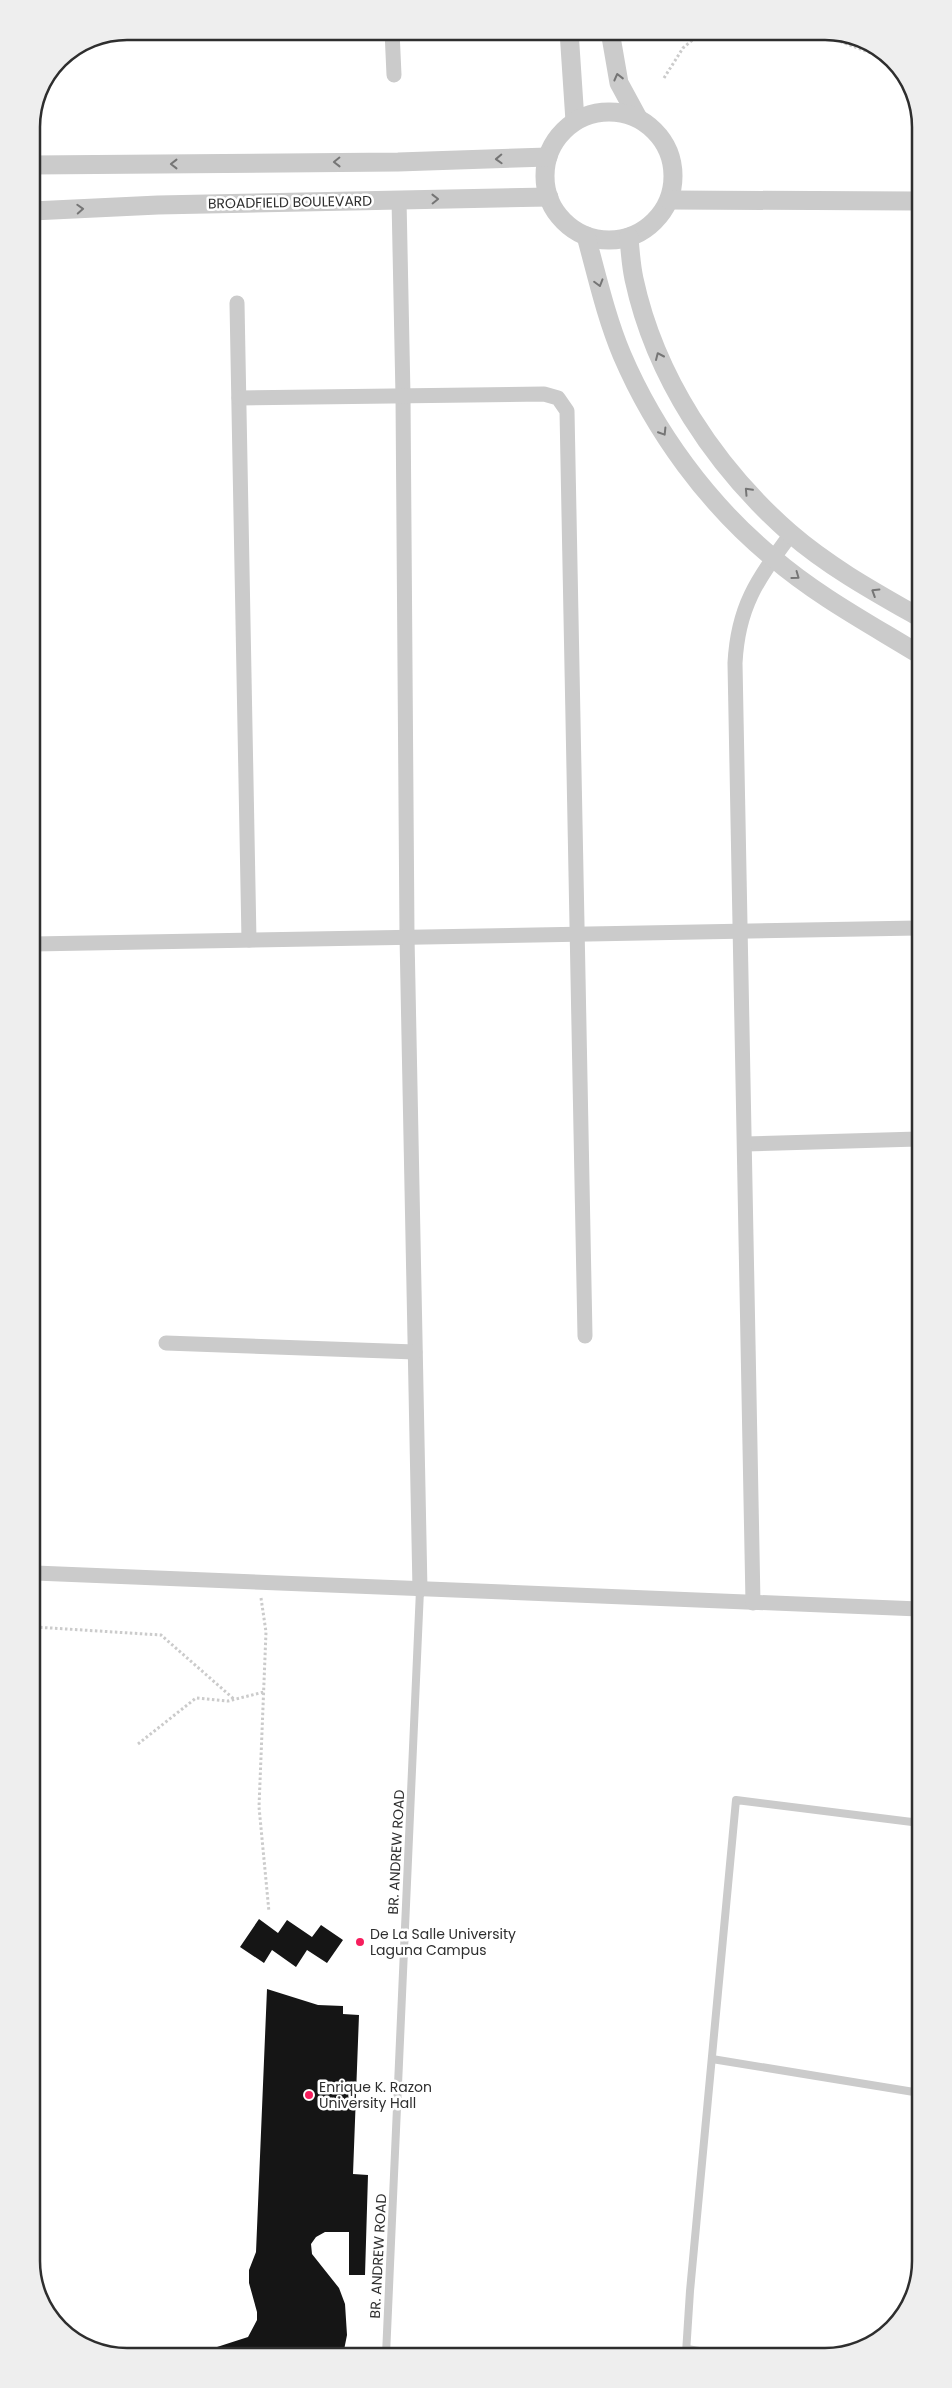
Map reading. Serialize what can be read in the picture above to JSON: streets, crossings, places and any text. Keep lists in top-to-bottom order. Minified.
{"streets":{"street":["BROADFIELD BOULEVARD"],"lane":["BR. ANDREW ROAD"]},"places":["De La Salle University Laguna Campus","Enrique K. Razon University Hall"]}
